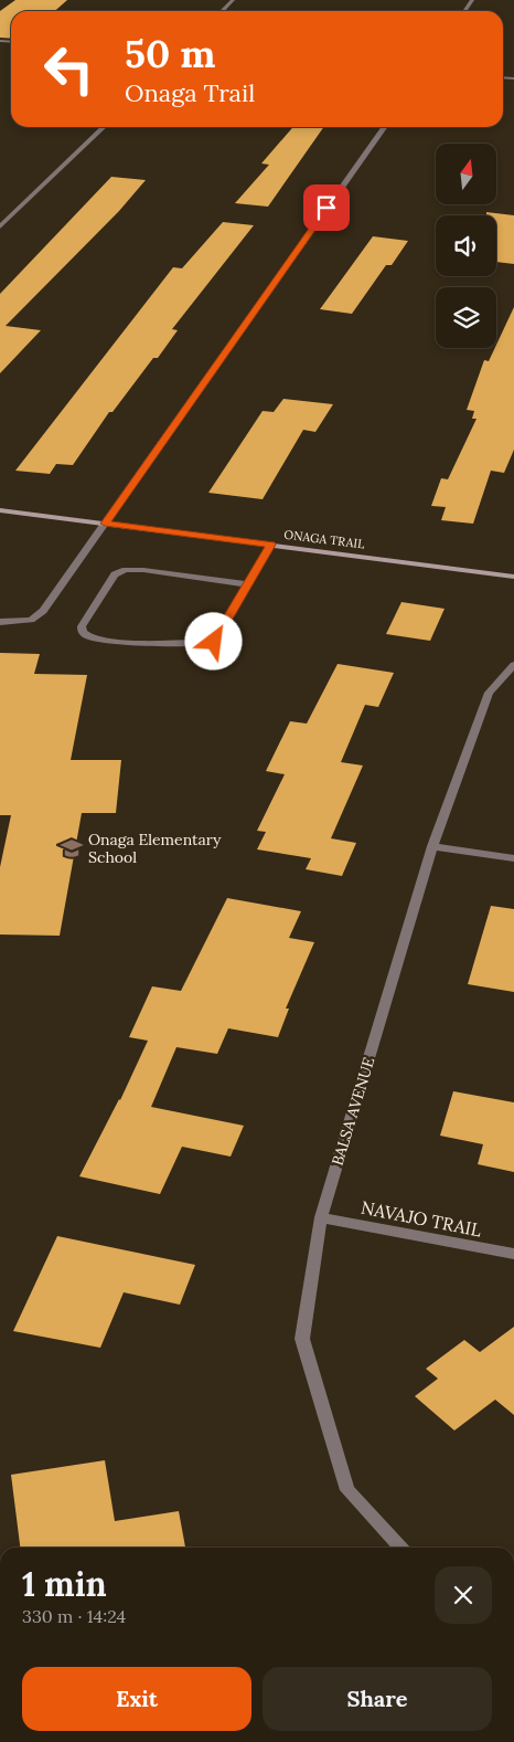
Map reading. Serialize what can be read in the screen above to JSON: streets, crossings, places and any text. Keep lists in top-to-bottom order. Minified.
{"streets":{"street":["ONAGA TRAIL","BALSA AVENUE","NAVAJO TRAIL"]},"crossings":[["BALSA AVENUE","NAVAJO TRAIL"]],"places":{"school or university":["Onaga Elementary School"]},"north":"top","page":{"turn":["50 m","Onaga Trail"],"heading":["1 min","330 m · 14:24"],"buttons":["Exit","Share"]}}
